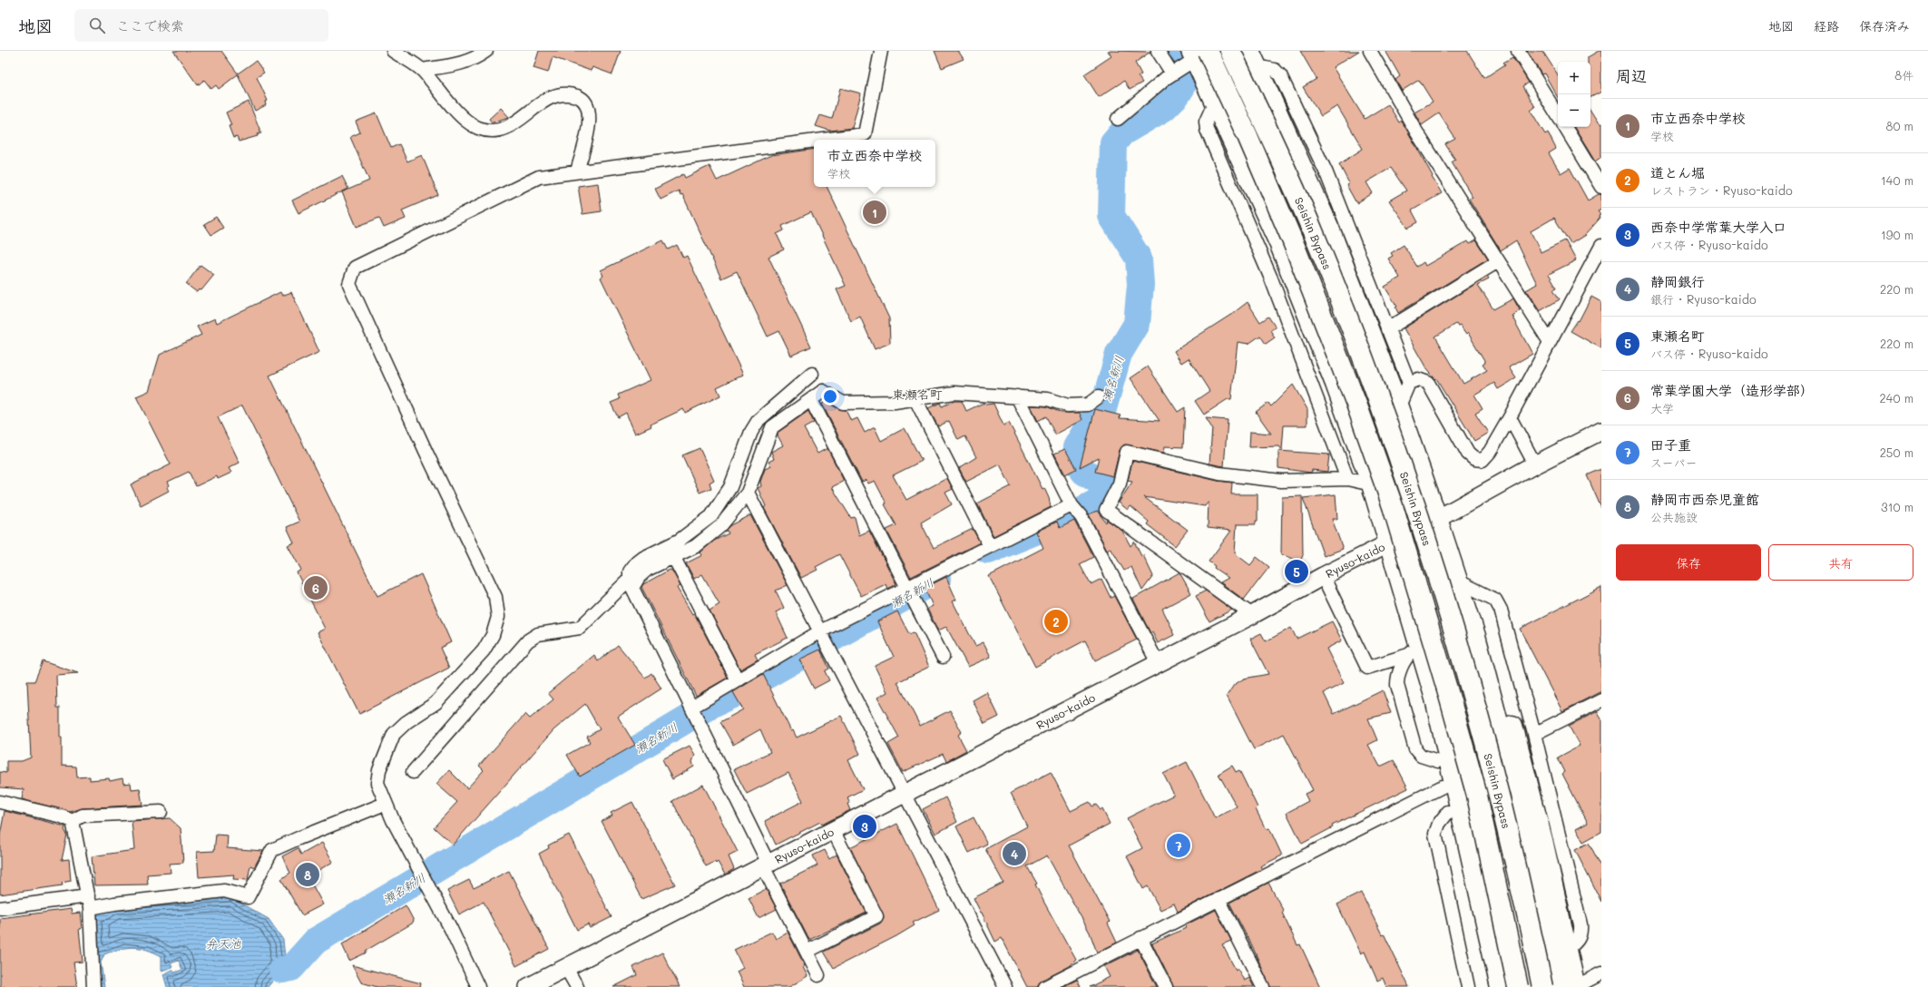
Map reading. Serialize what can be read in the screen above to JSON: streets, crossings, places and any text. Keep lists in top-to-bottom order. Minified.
{"streets":{"highway":["Seishin Bypass"],"main road":["Ryuso-kaido"]},"districts":["東瀬名町"],"water":["瀬名新川","弁天池"],"page":{"header":"地図","search":"ここで検索","nav":["地図","経路","保存済み"],"heading":["周辺","8件"],"map_buttons":["+","−"],"list":[{"mark":"1","name":"市立西奈中学校","note":"学校","value":"80 m"},{"mark":"2","name":"道とん堀","note":"レストラン · Ryuso-kaido","value":"140 m"},{"mark":"3","name":"西奈中学常葉大学入口","note":"バス停 · Ryuso-kaido","value":"190 m"},{"mark":"4","name":"静岡銀行","note":"銀行 · Ryuso-kaido","value":"220 m"},{"mark":"5","name":"東瀬名町","note":"バス停 · Ryuso-kaido","value":"220 m"},{"mark":"6","name":"常葉学園大学（造形学部）","note":"大学","value":"240 m"},{"mark":"7","name":"田子重","note":"スーパー","value":"250 m"},{"mark":"8","name":"静岡市西奈児童館","note":"公共施設","value":"310 m"}],"popup":["市立西奈中学校","学校"],"pins":["1","5","6","2","3","7","4","8"],"buttons":["保存","共有"]}}
